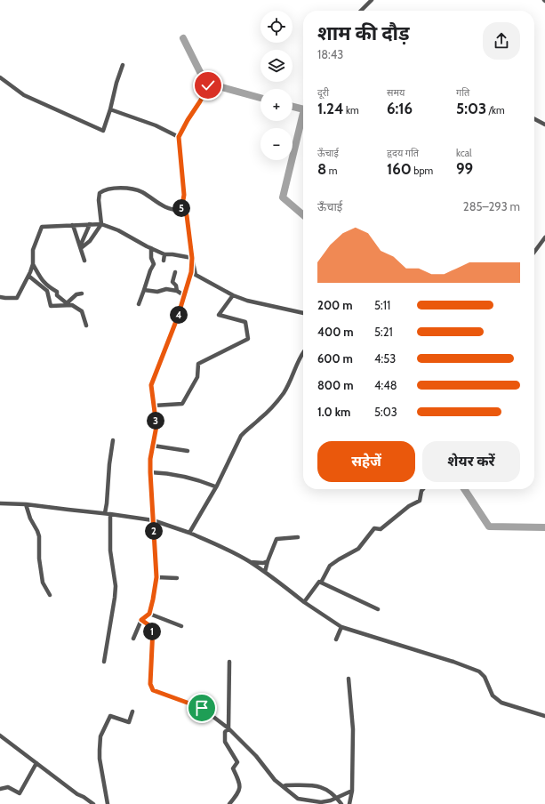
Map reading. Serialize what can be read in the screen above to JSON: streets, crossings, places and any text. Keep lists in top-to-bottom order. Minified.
{"page":{"map_buttons":["+","−"],"heading":["शाम की दौड़","18:43"],"stats":[["दूरी","1.24 km"],["समय","6:16"],["गति","5:03 /km"],["ऊँचाई","8 m"],["हृदय गति","160 bpm"],["kcal","99"]],"chart":["ऊँचाई","285–293 m"],"pins":["5","4","3","2","1"],"list":[{"name":"200 m","note":"5:11"},{"name":"400 m","note":"5:21"},{"name":"600 m","note":"4:53"},{"name":"800 m","note":"4:48"},{"name":"1.0 km","note":"5:03"}],"buttons":["सहेजें","शेयर करें"]}}
